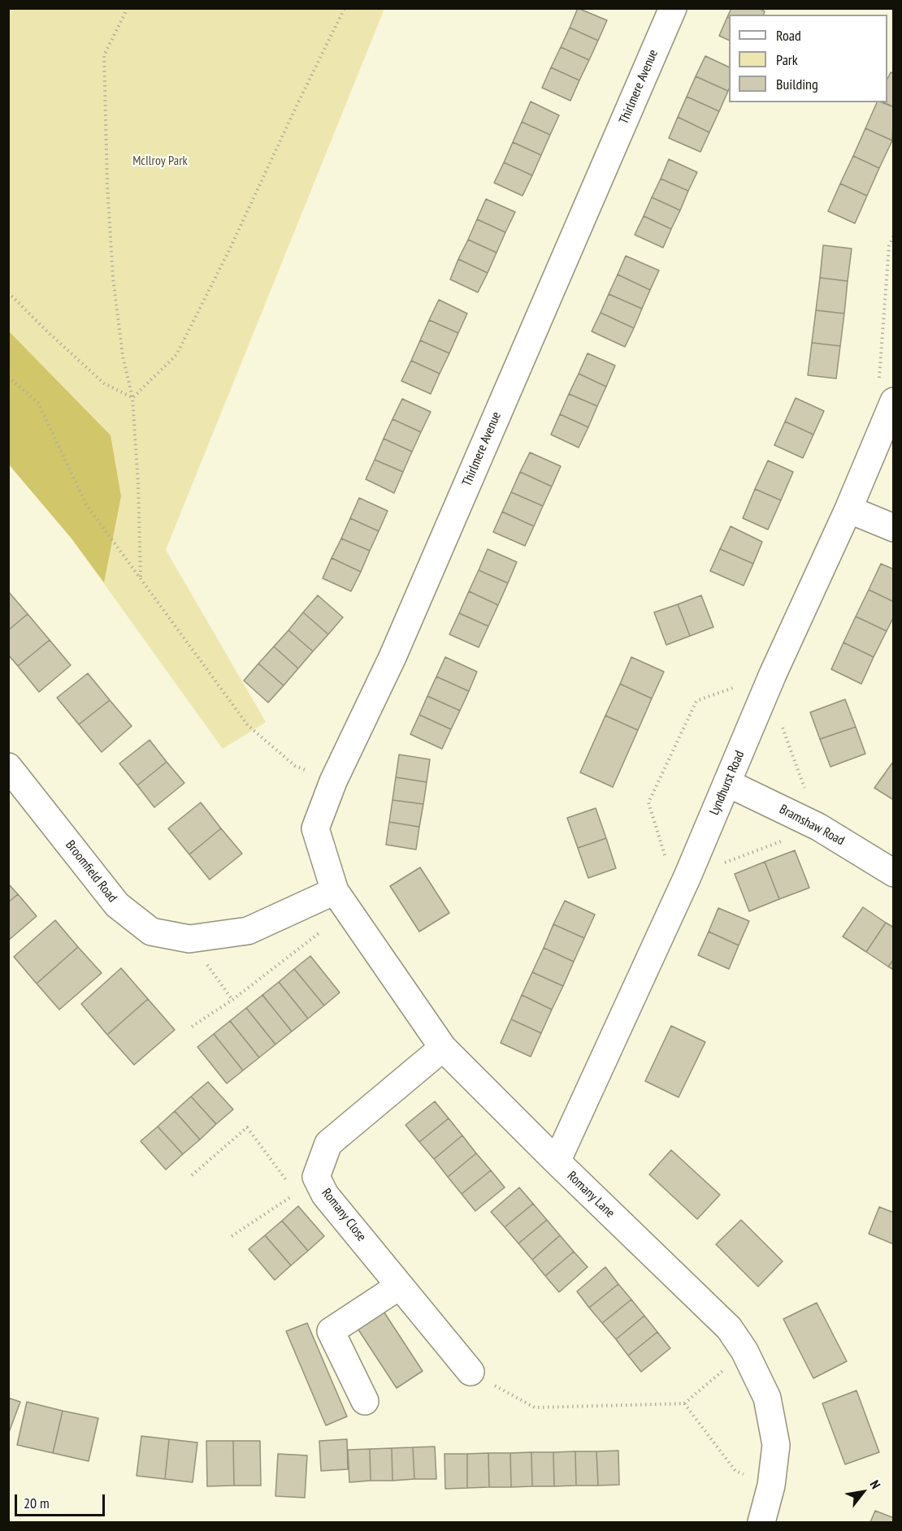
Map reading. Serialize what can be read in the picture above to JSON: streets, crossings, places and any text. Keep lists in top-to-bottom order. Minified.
{"streets":{"street":["Thirlmere Avenue","Lyndhurst Road","Bramshaw Road","Broomfield Road","Romany Lane","Romany Close"]},"crossings":[["Thirlmere Avenue","Broomfield Road"],["Thirlmere Avenue","Romany Lane"],["Lyndhurst Road","Bramshaw Road"],["Lyndhurst Road","Romany Lane"],["Broomfield Road","Romany Lane"],["Romany Lane","Romany Close"]],"parks":["McIlroy Park"],"legend":["Road","Park","Building"],"scale_bar":"20 m","north":"top right"}
